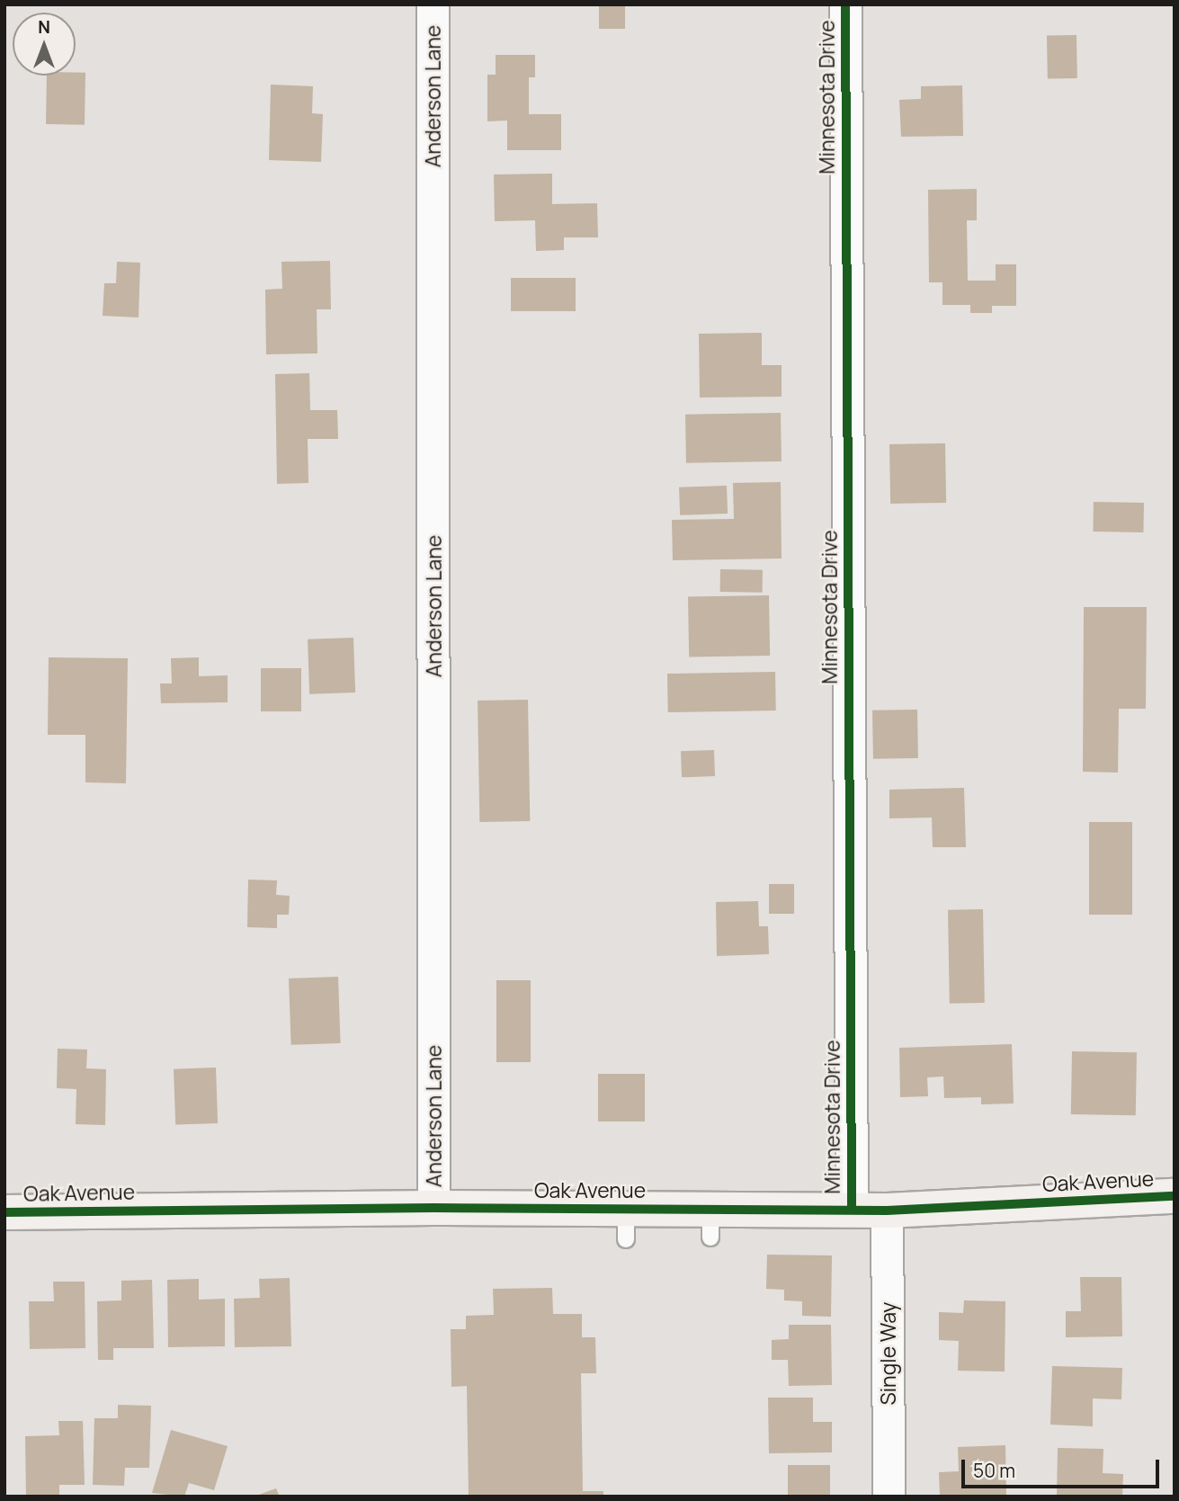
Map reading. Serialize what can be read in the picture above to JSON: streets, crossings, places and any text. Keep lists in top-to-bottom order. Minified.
{"streets":{"main road":["Oak Avenue"],"street":["Anderson Lane","Minnesota Drive","Single Way"]},"crossings":[["Anderson Lane","Oak Avenue"],["Minnesota Drive","Oak Avenue"],["Oak Avenue","Single Way"]],"scale_bar":"50 m","north":"top"}
